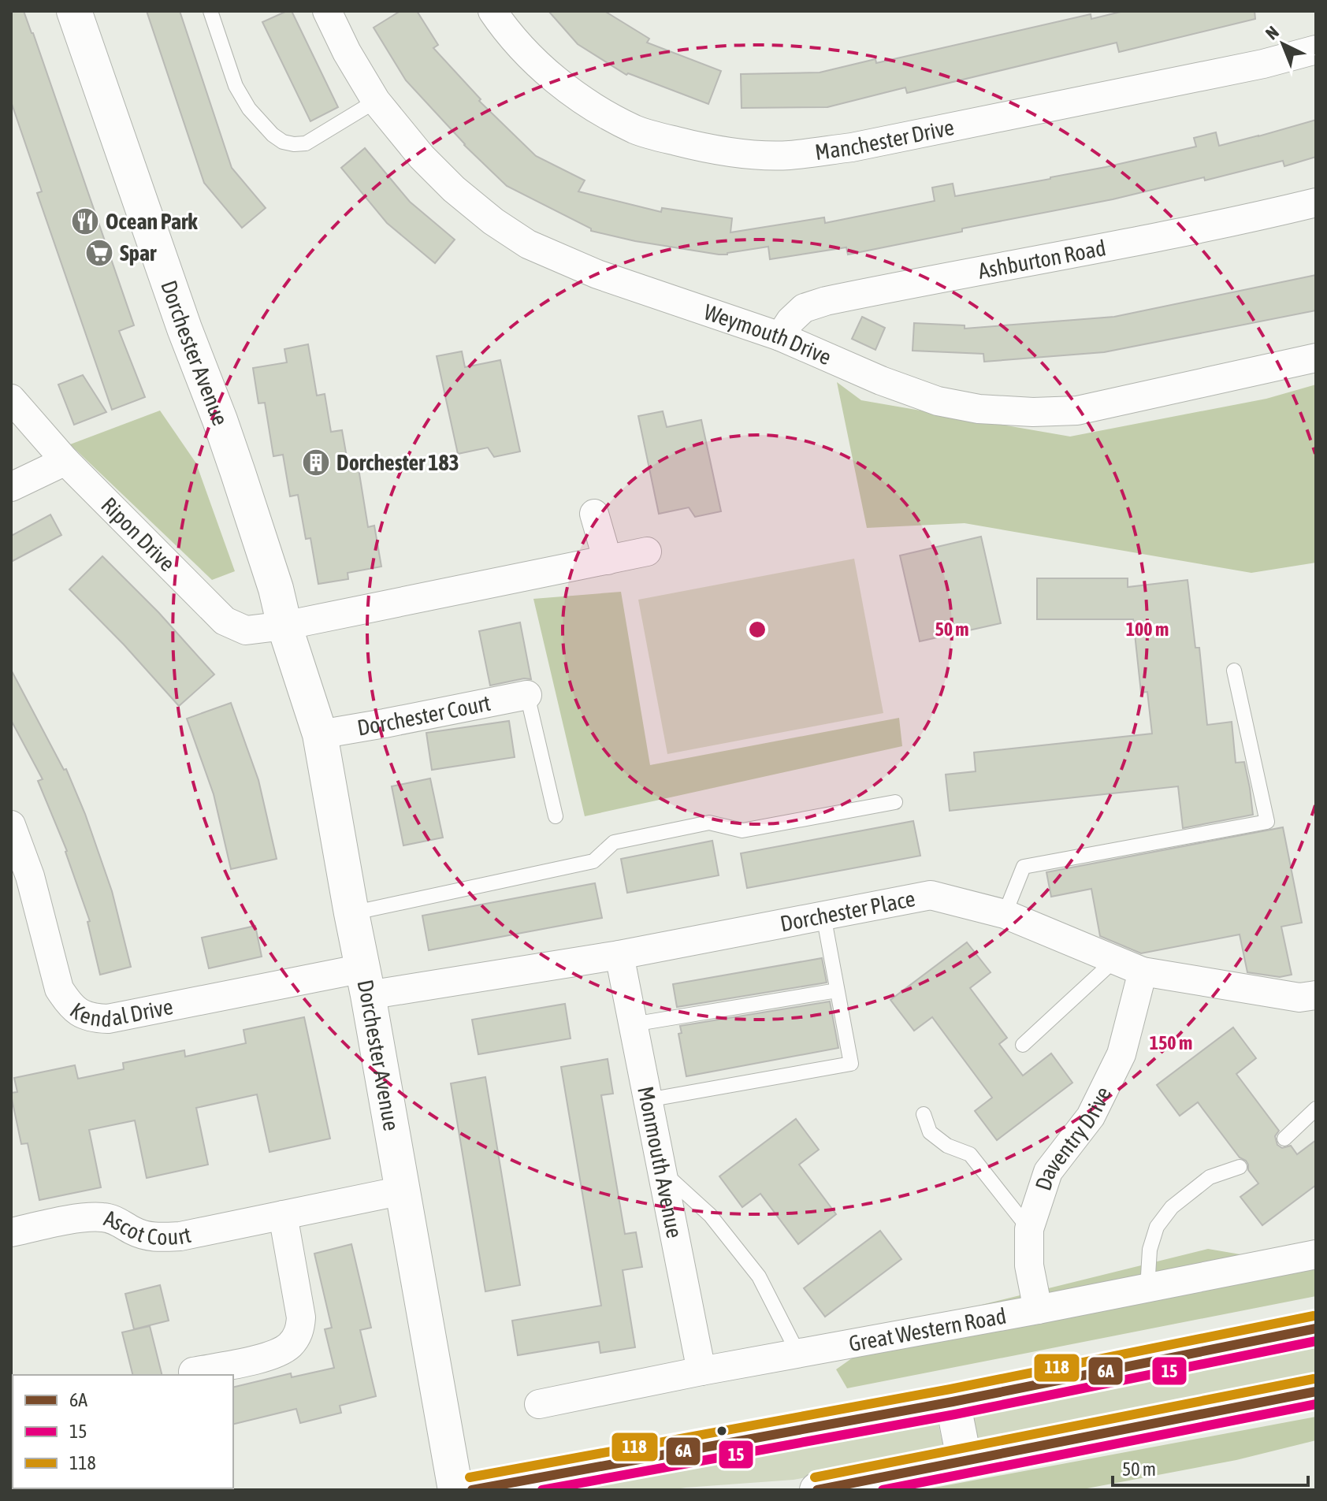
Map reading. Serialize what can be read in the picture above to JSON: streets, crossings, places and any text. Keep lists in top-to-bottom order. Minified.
{"streets":{"street":["Manchester Drive","Ashburton Road","Weymouth Drive","Dorchester Avenue","Ripon Drive","Dorchester Court","Dorchester Place","Kendal Drive","Daventry Drive","Monmouth Avenue","Ascot Court","Great Western Road"]},"crossings":[["Ashburton Road","Weymouth Drive"],["Dorchester Avenue","Ripon Drive"],["Dorchester Avenue","Dorchester Court"],["Dorchester Avenue","Dorchester Place"],["Dorchester Avenue","Kendal Drive"],["Dorchester Avenue","Ascot Court"],["Dorchester Place","Kendal Drive"],["Dorchester Place","Daventry Drive"],["Dorchester Place","Monmouth Avenue"],["Daventry Drive","Great Western Road"],["Monmouth Avenue","Great Western Road"]],"places":{"restaurant":["Ocean Park"],"supermarket":["Spar"],"building":["Dorchester 183"]},"lines":["transit line 118","transit line 6A","transit line 15"],"legend":["6A","15","118"],"scale_bar":"50 m","north":"top left","rings":["50 m","100 m","150 m"]}
